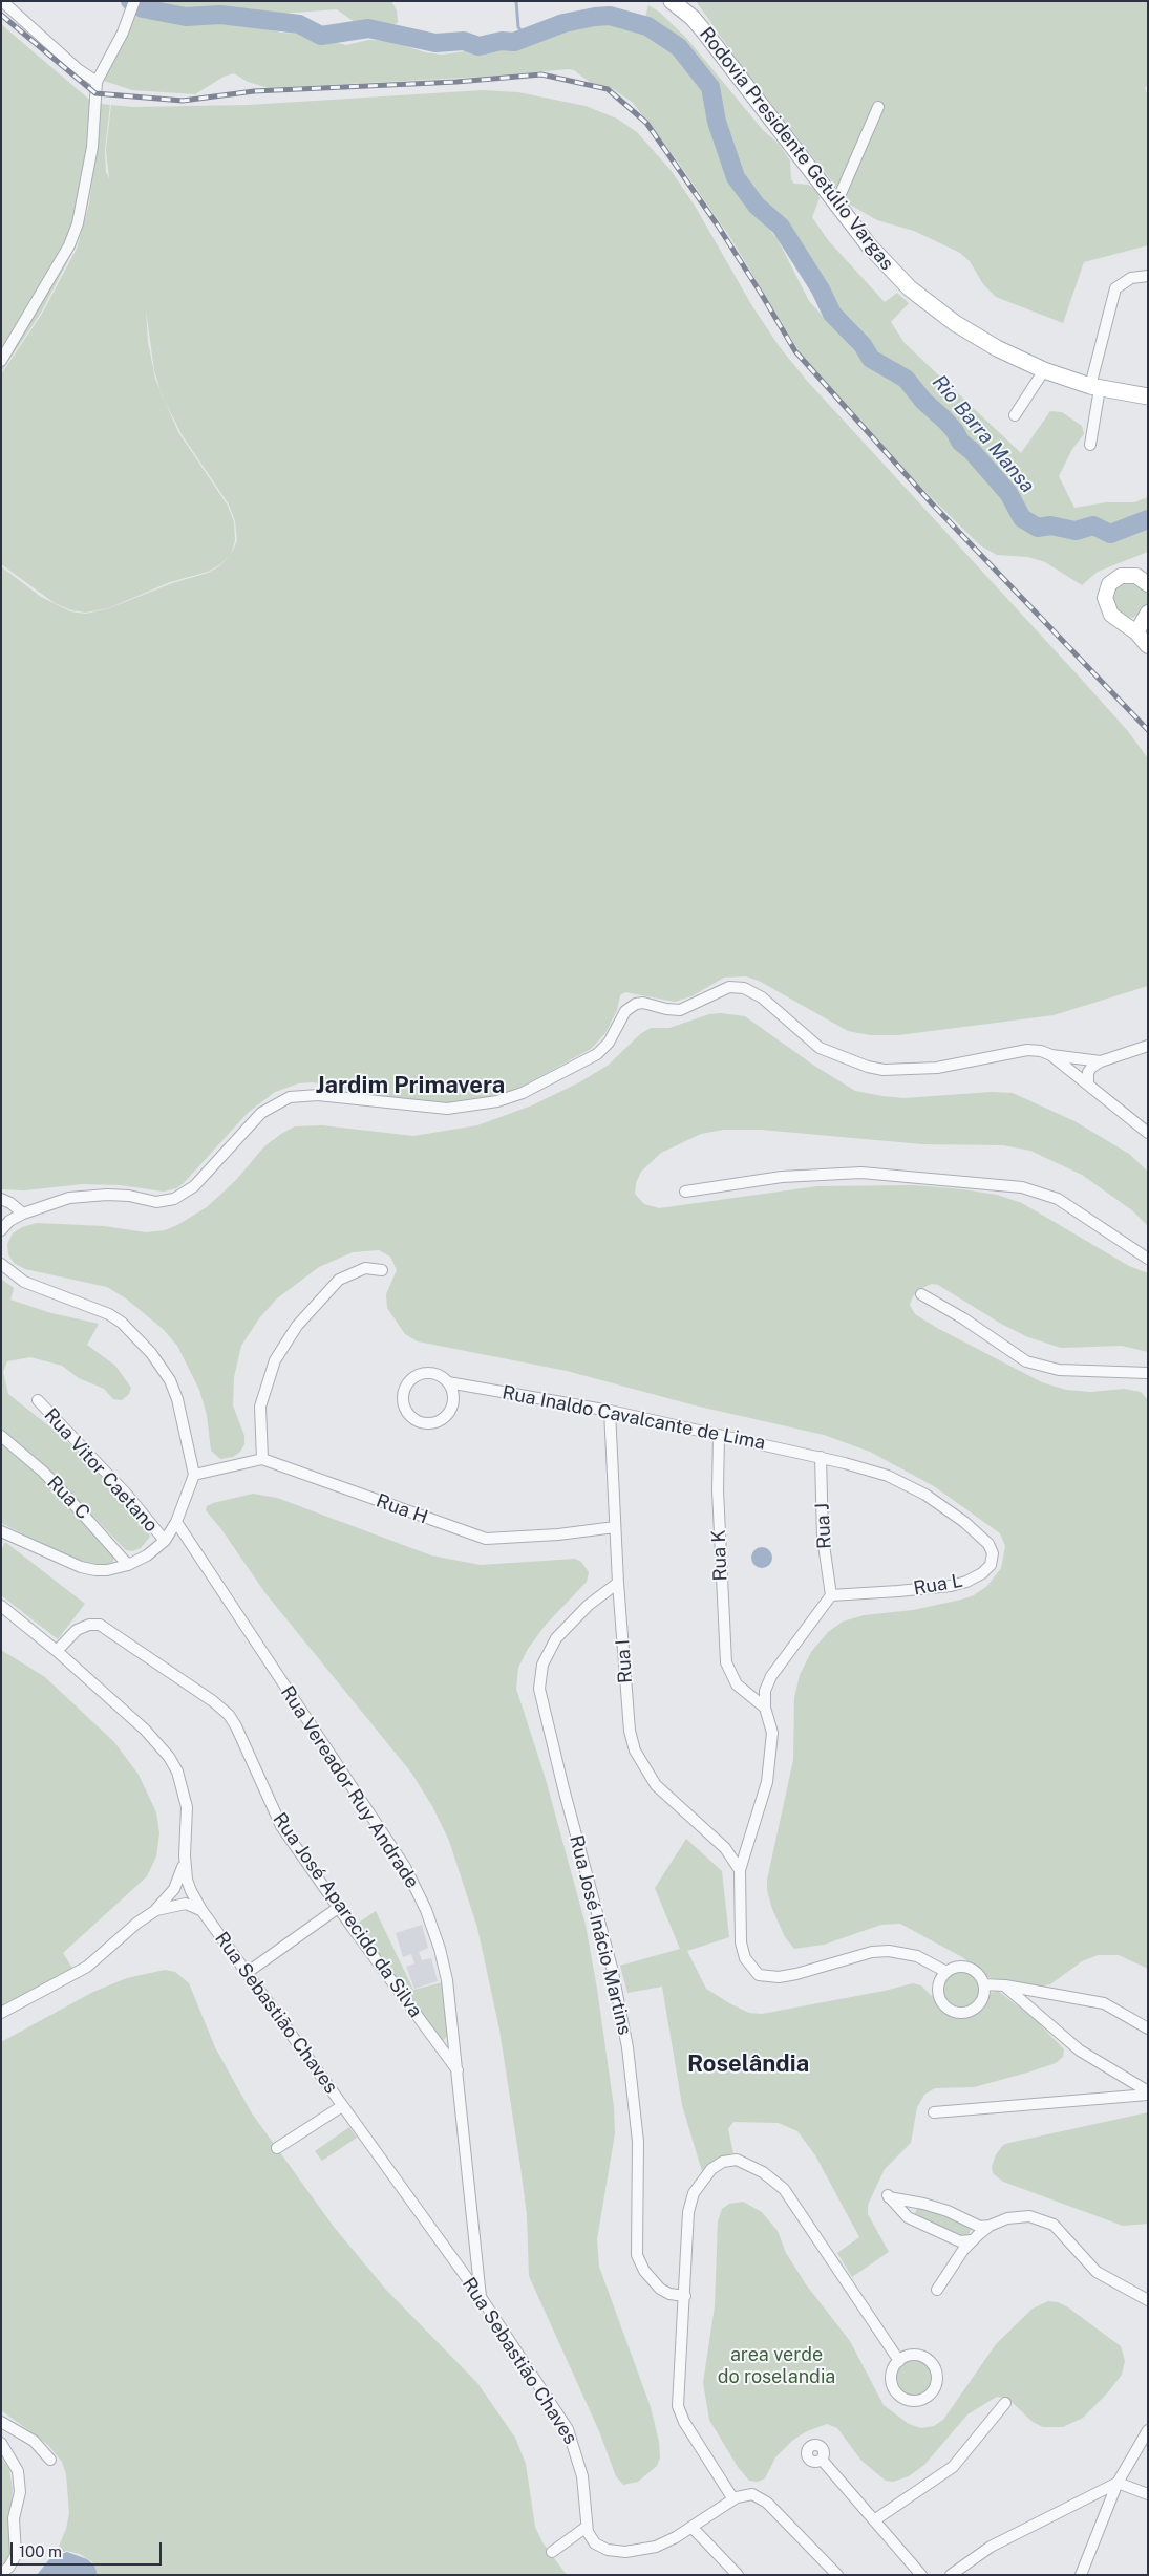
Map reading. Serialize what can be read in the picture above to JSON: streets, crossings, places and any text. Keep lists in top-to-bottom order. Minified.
{"streets":{"main road":["Rodovia Presidente Getúlio Vargas"],"street":["Rua Inaldo Cavalcante de Lima","Rua Vitor Caetano","Rua C","Rua H","Rua J","Rua K","Rua L","Rua I","Rua Vereador Ruy Andrade","Rua José Aparecido da Silva","Rua José Inácio Martins","Rua Sebastião Chaves"]},"crossings":[["Rua Inaldo Cavalcante de Lima","Rua J"],["Rua Inaldo Cavalcante de Lima","Rua K"],["Rua Inaldo Cavalcante de Lima","Rua L"],["Rua Inaldo Cavalcante de Lima","Rua I"],["Rua H","Rua I"],["Rua J","Rua L"],["Rua I","Rua José Inácio Martins"],["Rua Vereador Ruy Andrade","Rua José Aparecido da Silva"],["Rua Vereador Ruy Andrade","Rua Sebastião Chaves"],["Rua José Aparecido da Silva","Rua Sebastião Chaves"]],"districts":["Jardim Primavera","Roselândia"],"water":["Rio Barra Mansa"],"parks":["area verde do roselandia"],"scale_bar":"100 m"}
